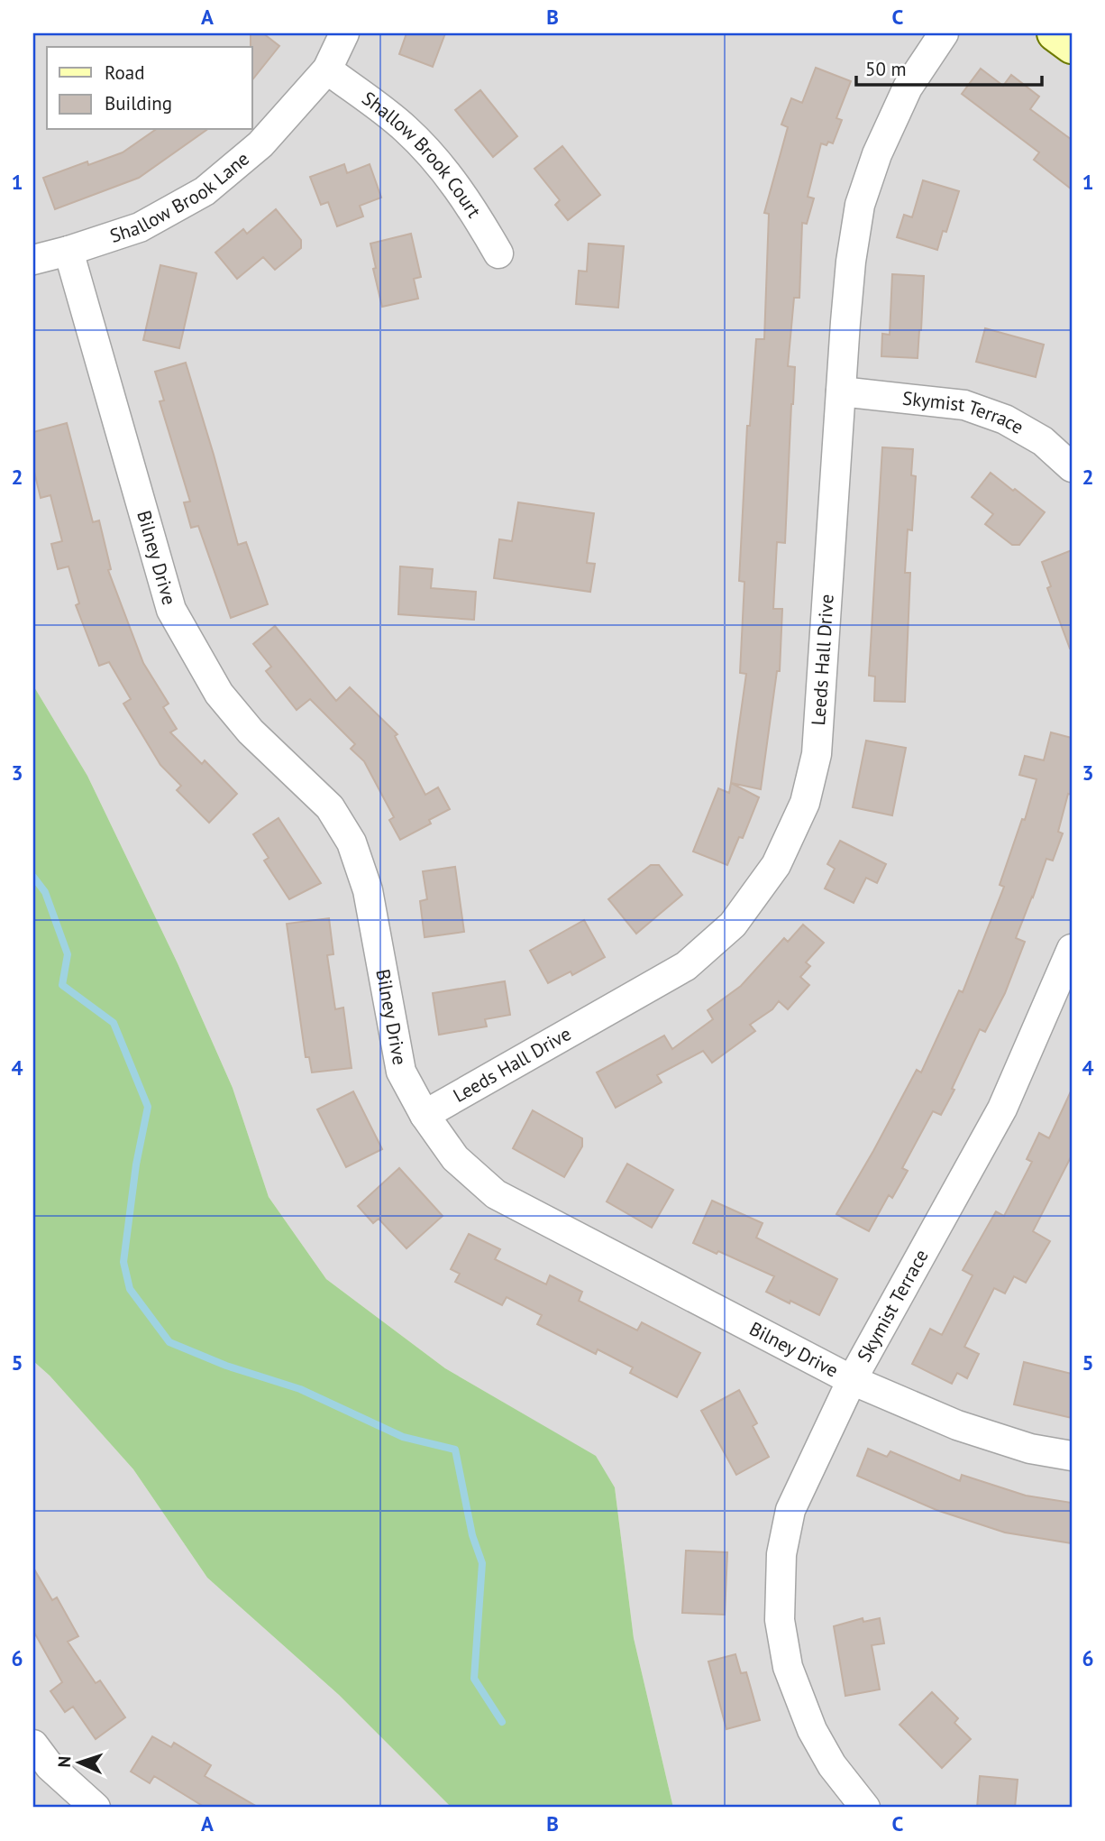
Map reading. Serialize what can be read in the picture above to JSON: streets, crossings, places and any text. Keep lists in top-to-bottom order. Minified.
{"streets":{"street":["Shallow Brook Court","Shallow Brook Lane","Skymist Terrace","Bilney Drive","Leeds Hall Drive"]},"crossings":[["Shallow Brook Court","Shallow Brook Lane"],["Shallow Brook Lane","Bilney Drive"],["Skymist Terrace","Bilney Drive"],["Skymist Terrace","Leeds Hall Drive"],["Bilney Drive","Leeds Hall Drive"]],"legend":["Road","Building"],"scale_bar":"50 m","north":"left","grid":{"columns":["A","B","C"],"rows":["1","2","3","4","5","6"]}}
